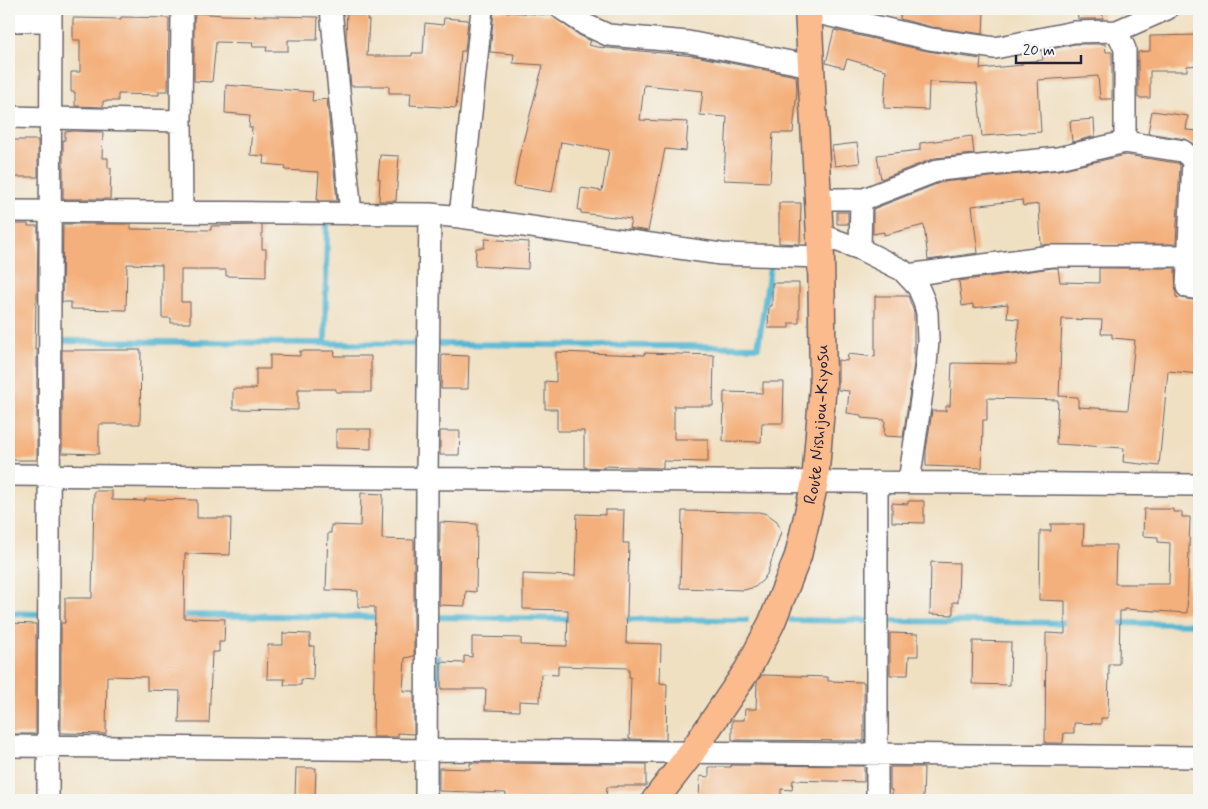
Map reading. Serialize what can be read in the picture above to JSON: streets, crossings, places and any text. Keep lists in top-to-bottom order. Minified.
{"streets":{"main road":["Route Nishijou-Kiyosu"]},"scale_bar":"20 m"}
